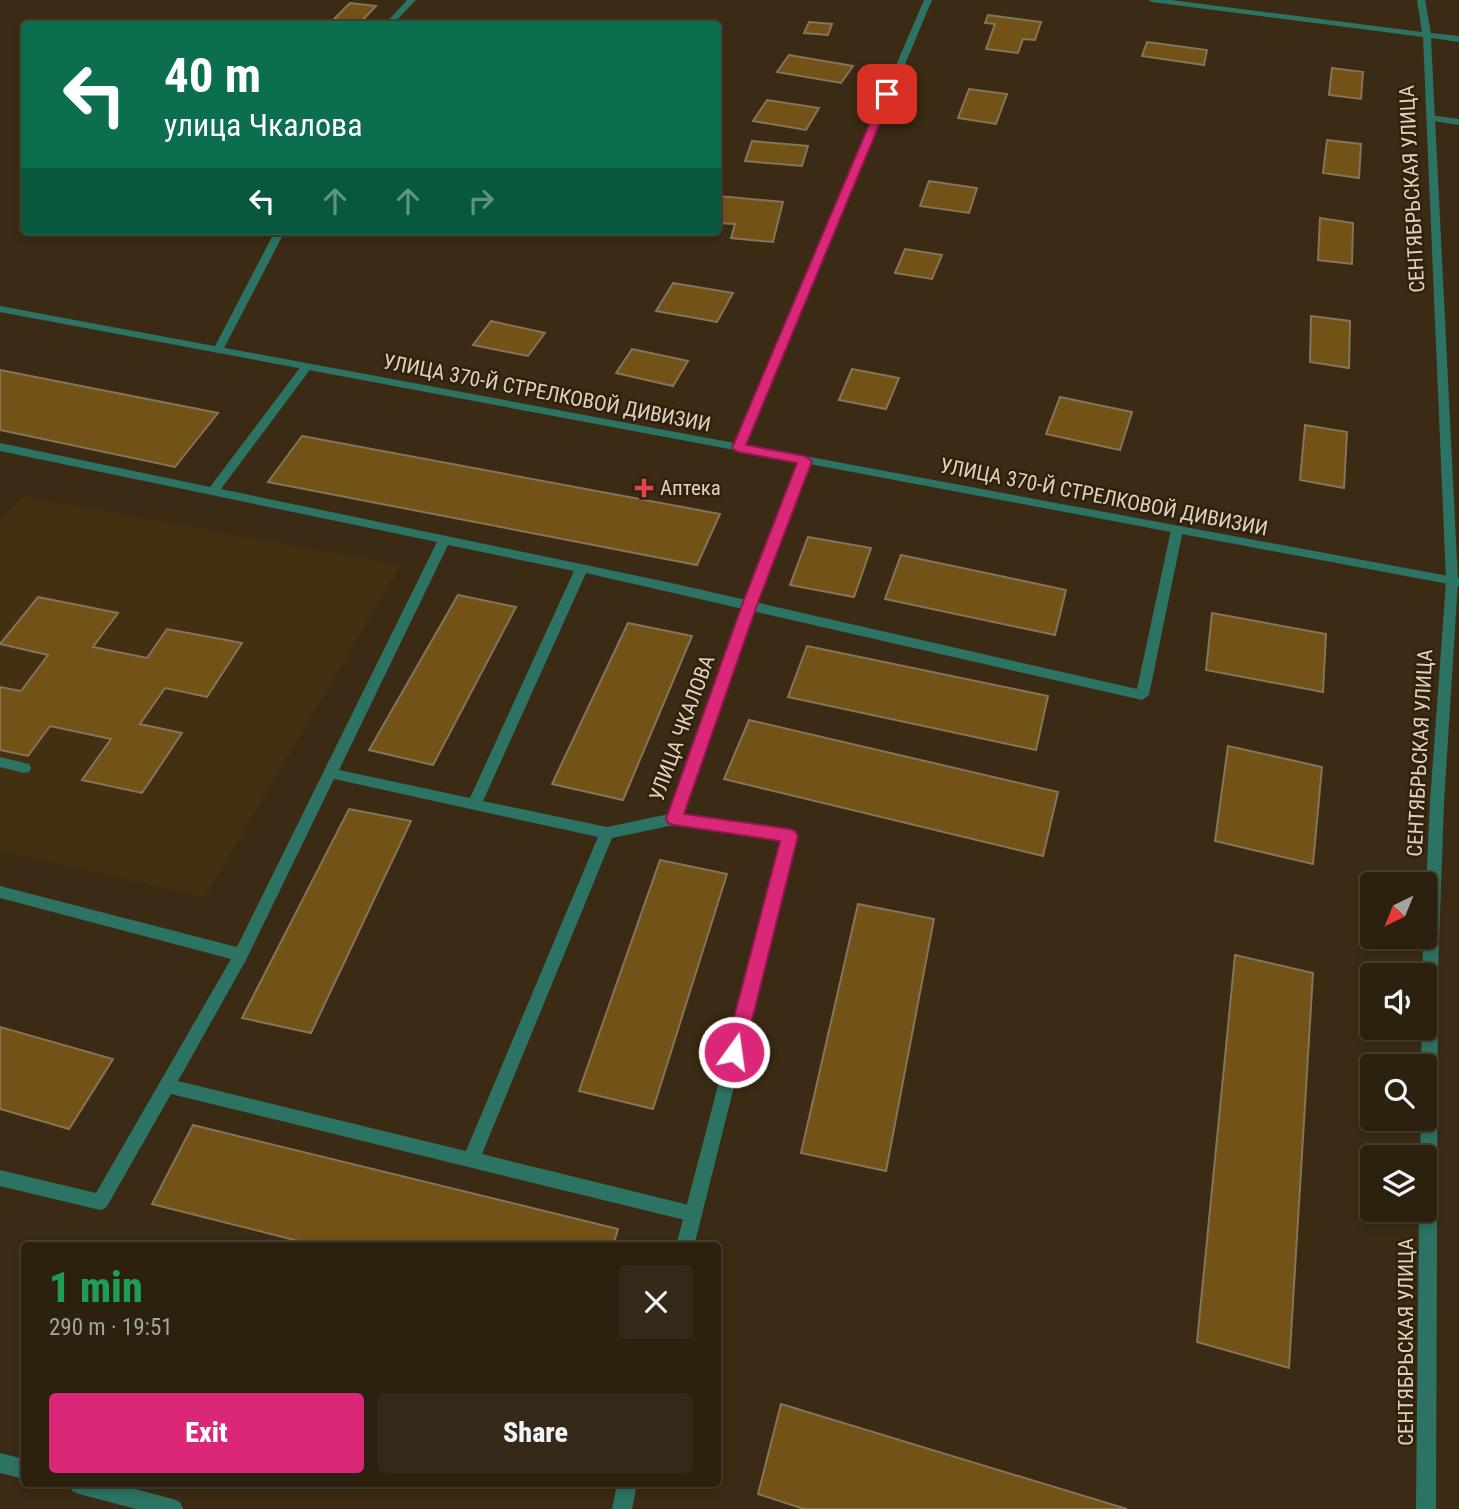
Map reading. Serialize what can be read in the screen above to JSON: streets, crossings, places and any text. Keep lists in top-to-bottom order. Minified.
{"streets":{"street":["СЕНТЯБРЬСКАЯ УЛИЦА","УЛИЦА 370-Й СТРЕЛКОВОЙ ДИВИЗИИ","УЛИЦА ЧКАЛОВА"]},"crossings":[["СЕНТЯБРЬСКАЯ УЛИЦА","УЛИЦА 370-Й СТРЕЛКОВОЙ ДИВИЗИИ"],["УЛИЦА 370-Й СТРЕЛКОВОЙ ДИВИЗИИ","УЛИЦА ЧКАЛОВА"]],"places":{"health":["Аптека"]},"north":"bottom left","page":{"turn":["40 m","улица Чкалова"],"heading":["1 min","290 m · 19:51"],"buttons":["Exit","Share"]}}
